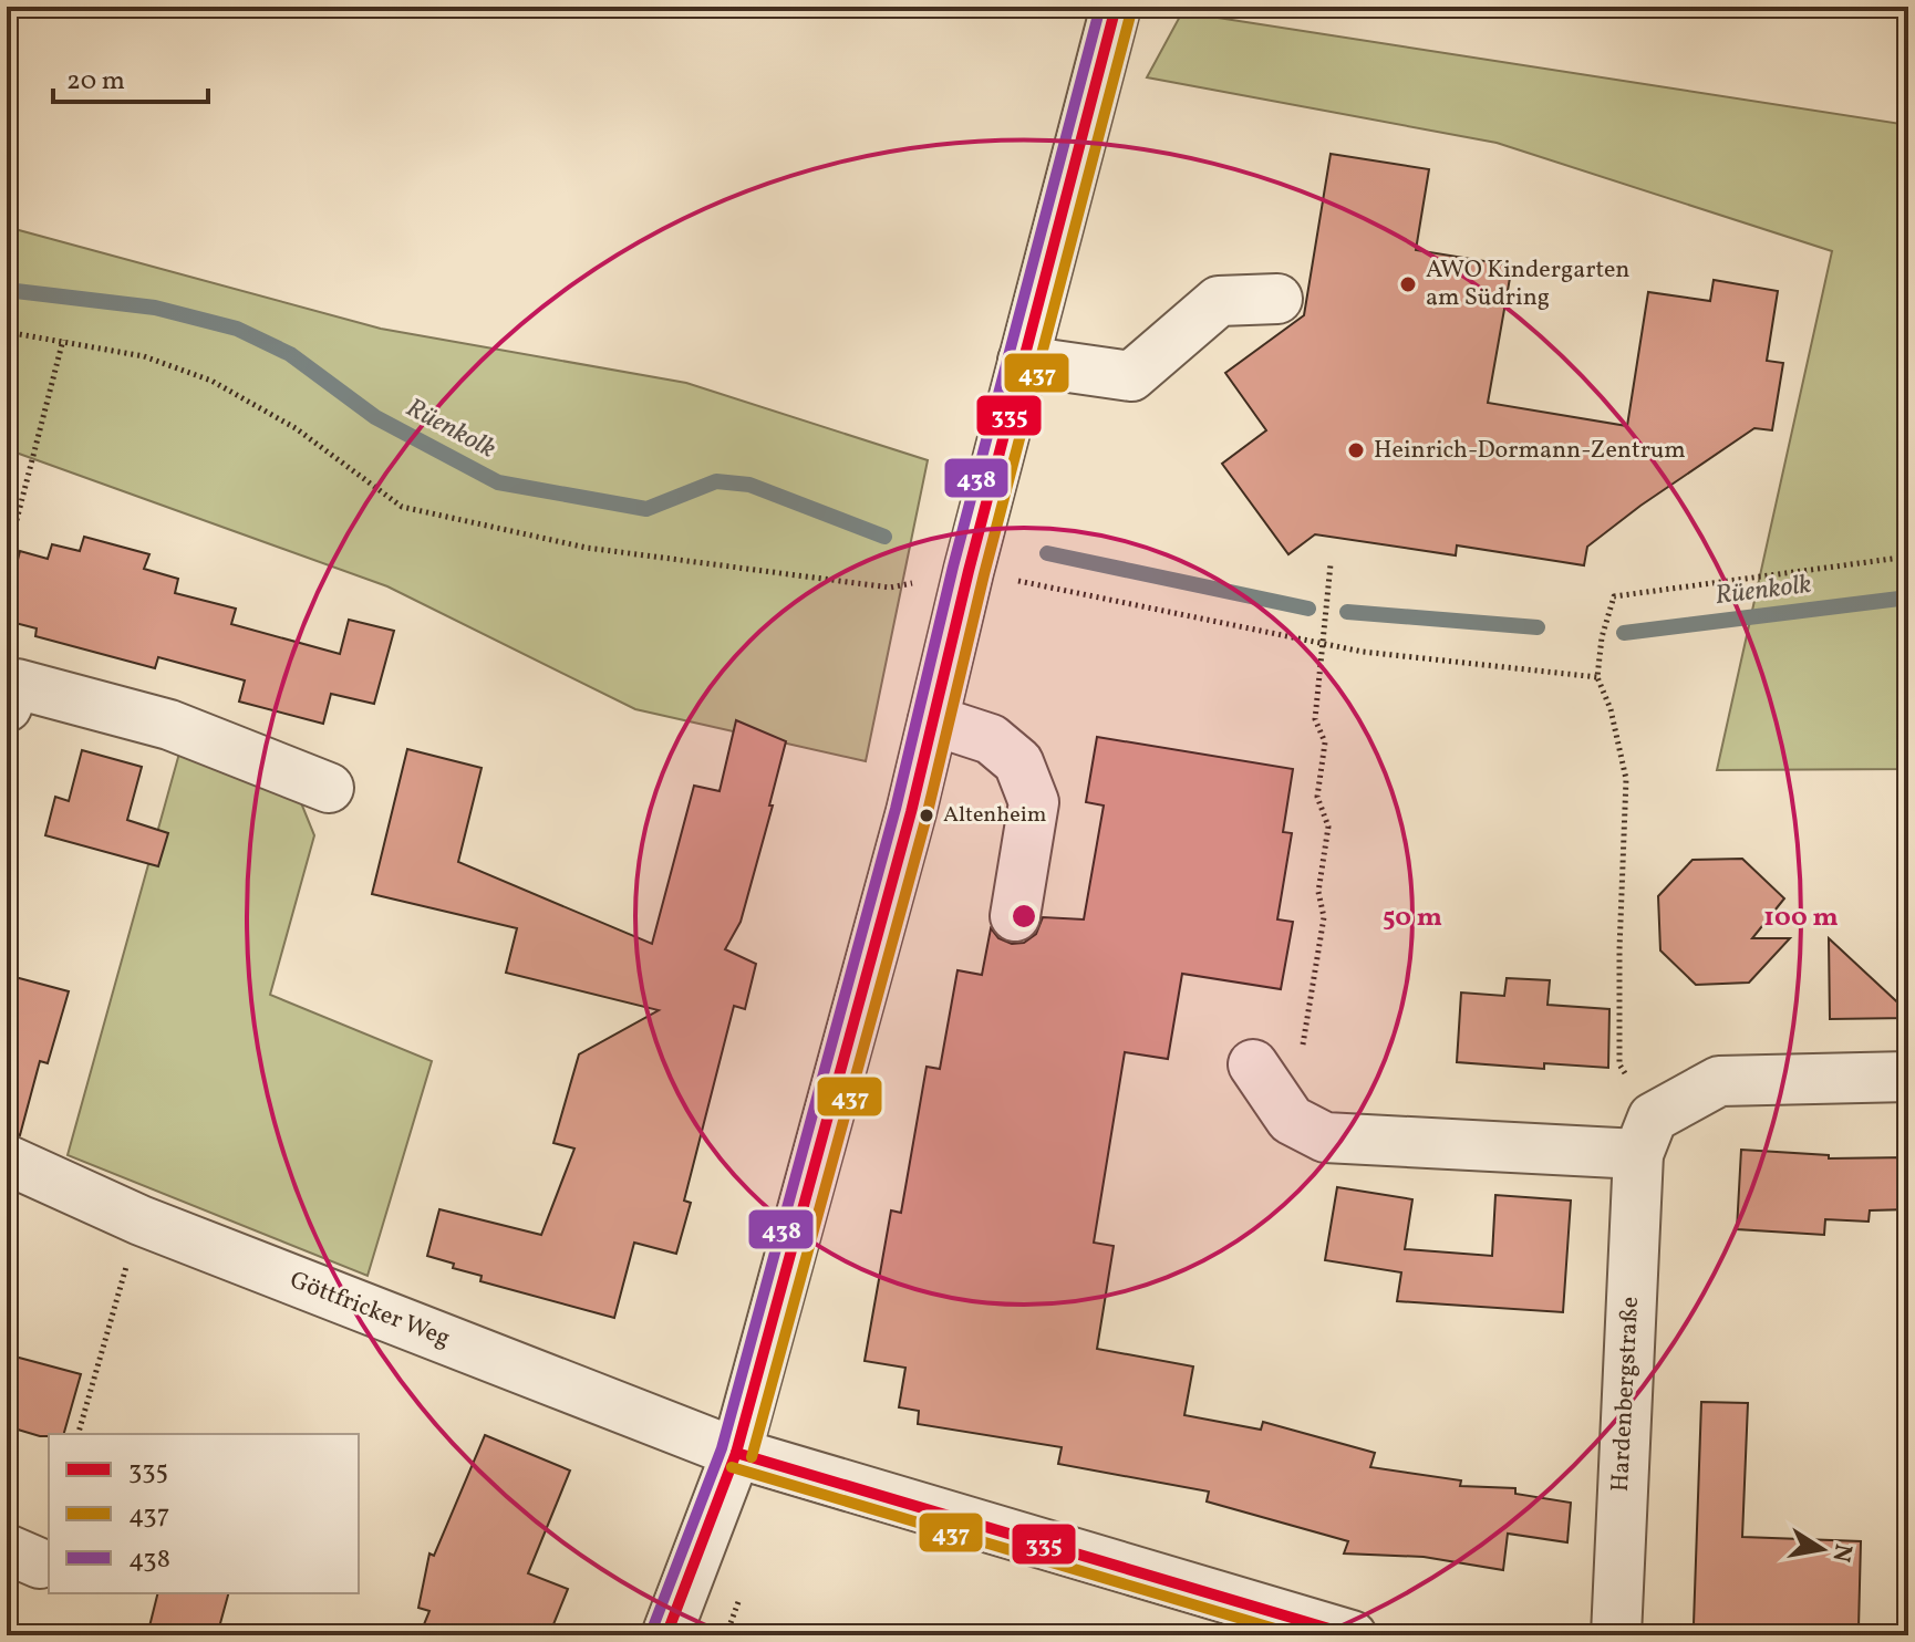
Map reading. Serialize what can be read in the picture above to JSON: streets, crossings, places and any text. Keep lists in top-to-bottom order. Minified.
{"streets":{"street":["Göttfricker Weg","Hardenbergstraße"]},"water":["Rüenkolk"],"places":["AWO Kindergarten am Südring","Heinrich-Dormann-Zentrum","Altenheim"],"lines":["transit line 335","transit line 438","transit line 437"],"legend":["335","437","438"],"scale_bar":"20 m","north":"right","rings":["50 m","100 m"]}
